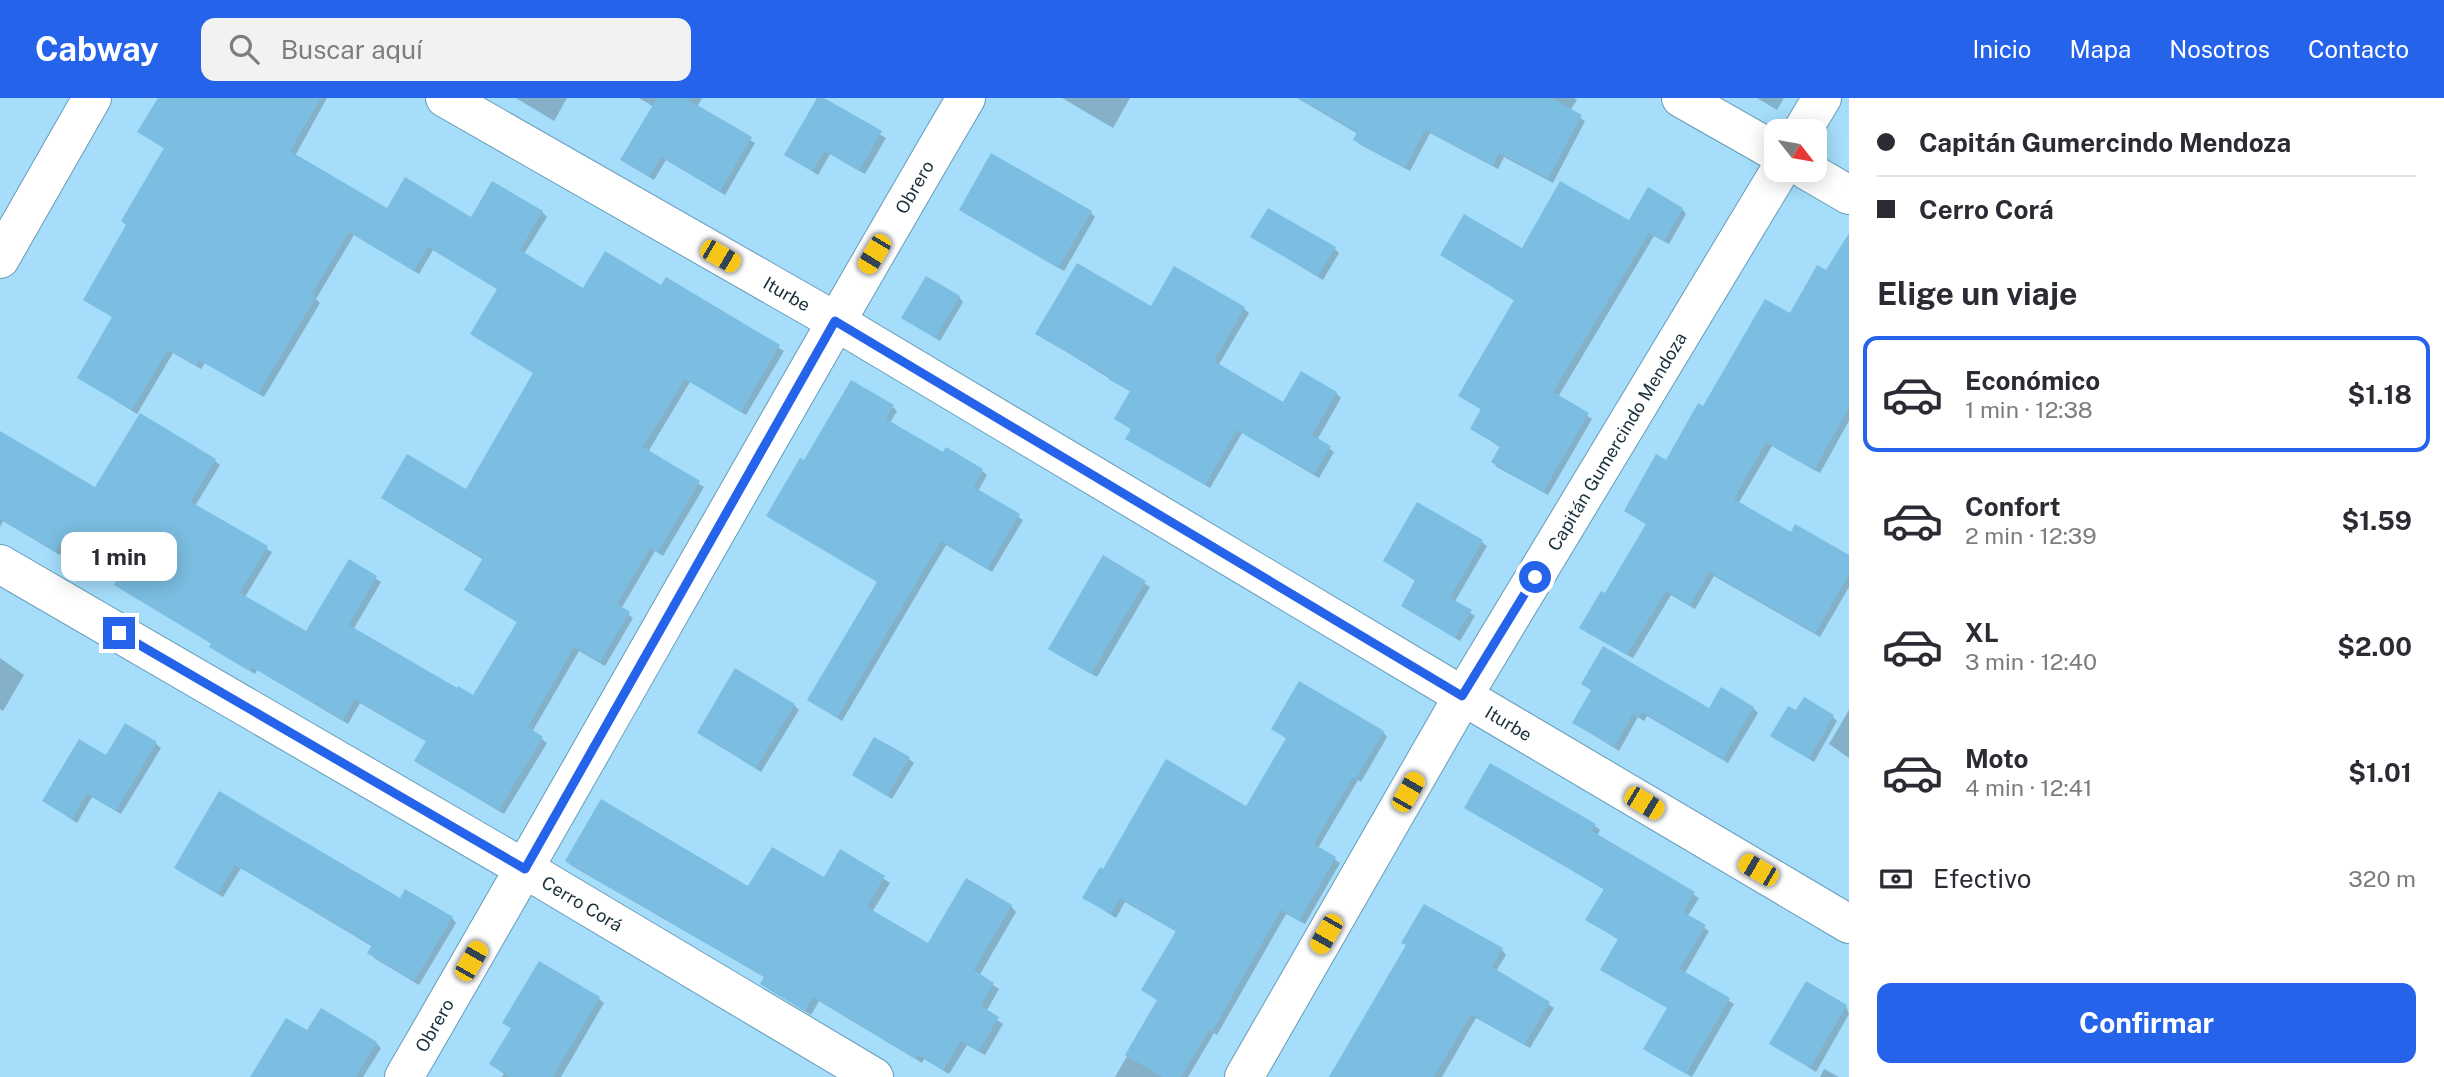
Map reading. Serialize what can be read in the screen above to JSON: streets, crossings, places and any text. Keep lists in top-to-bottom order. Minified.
{"streets":{"street":["Obrero","Iturbe","Capitán Gumercindo Mendoza","Cerro Corá"]},"crossings":[["Obrero","Iturbe"],["Obrero","Cerro Corá"],["Iturbe","Capitán Gumercindo Mendoza"]],"north":"bottom right","page":{"header":"Cabway","search":"Buscar aquí","nav":["Inicio","Mapa","Nosotros","Contacto"],"banner":["Capitán Gumercindo Mendoza","Cerro Corá"],"heading":"Elige un viaje","list":[{"name":"Económico","note":"1 min · 12:38","value":"$1.18"},{"name":"Confort","note":"2 min · 12:39","value":"$1.59"},{"name":"XL","note":"3 min · 12:40","value":"$2.00"},{"name":"Moto","note":"4 min · 12:41","value":"$1.01"}],"bubble":"1 min","pay":["Efectivo","320 m"],"buttons":"Confirmar"}}
